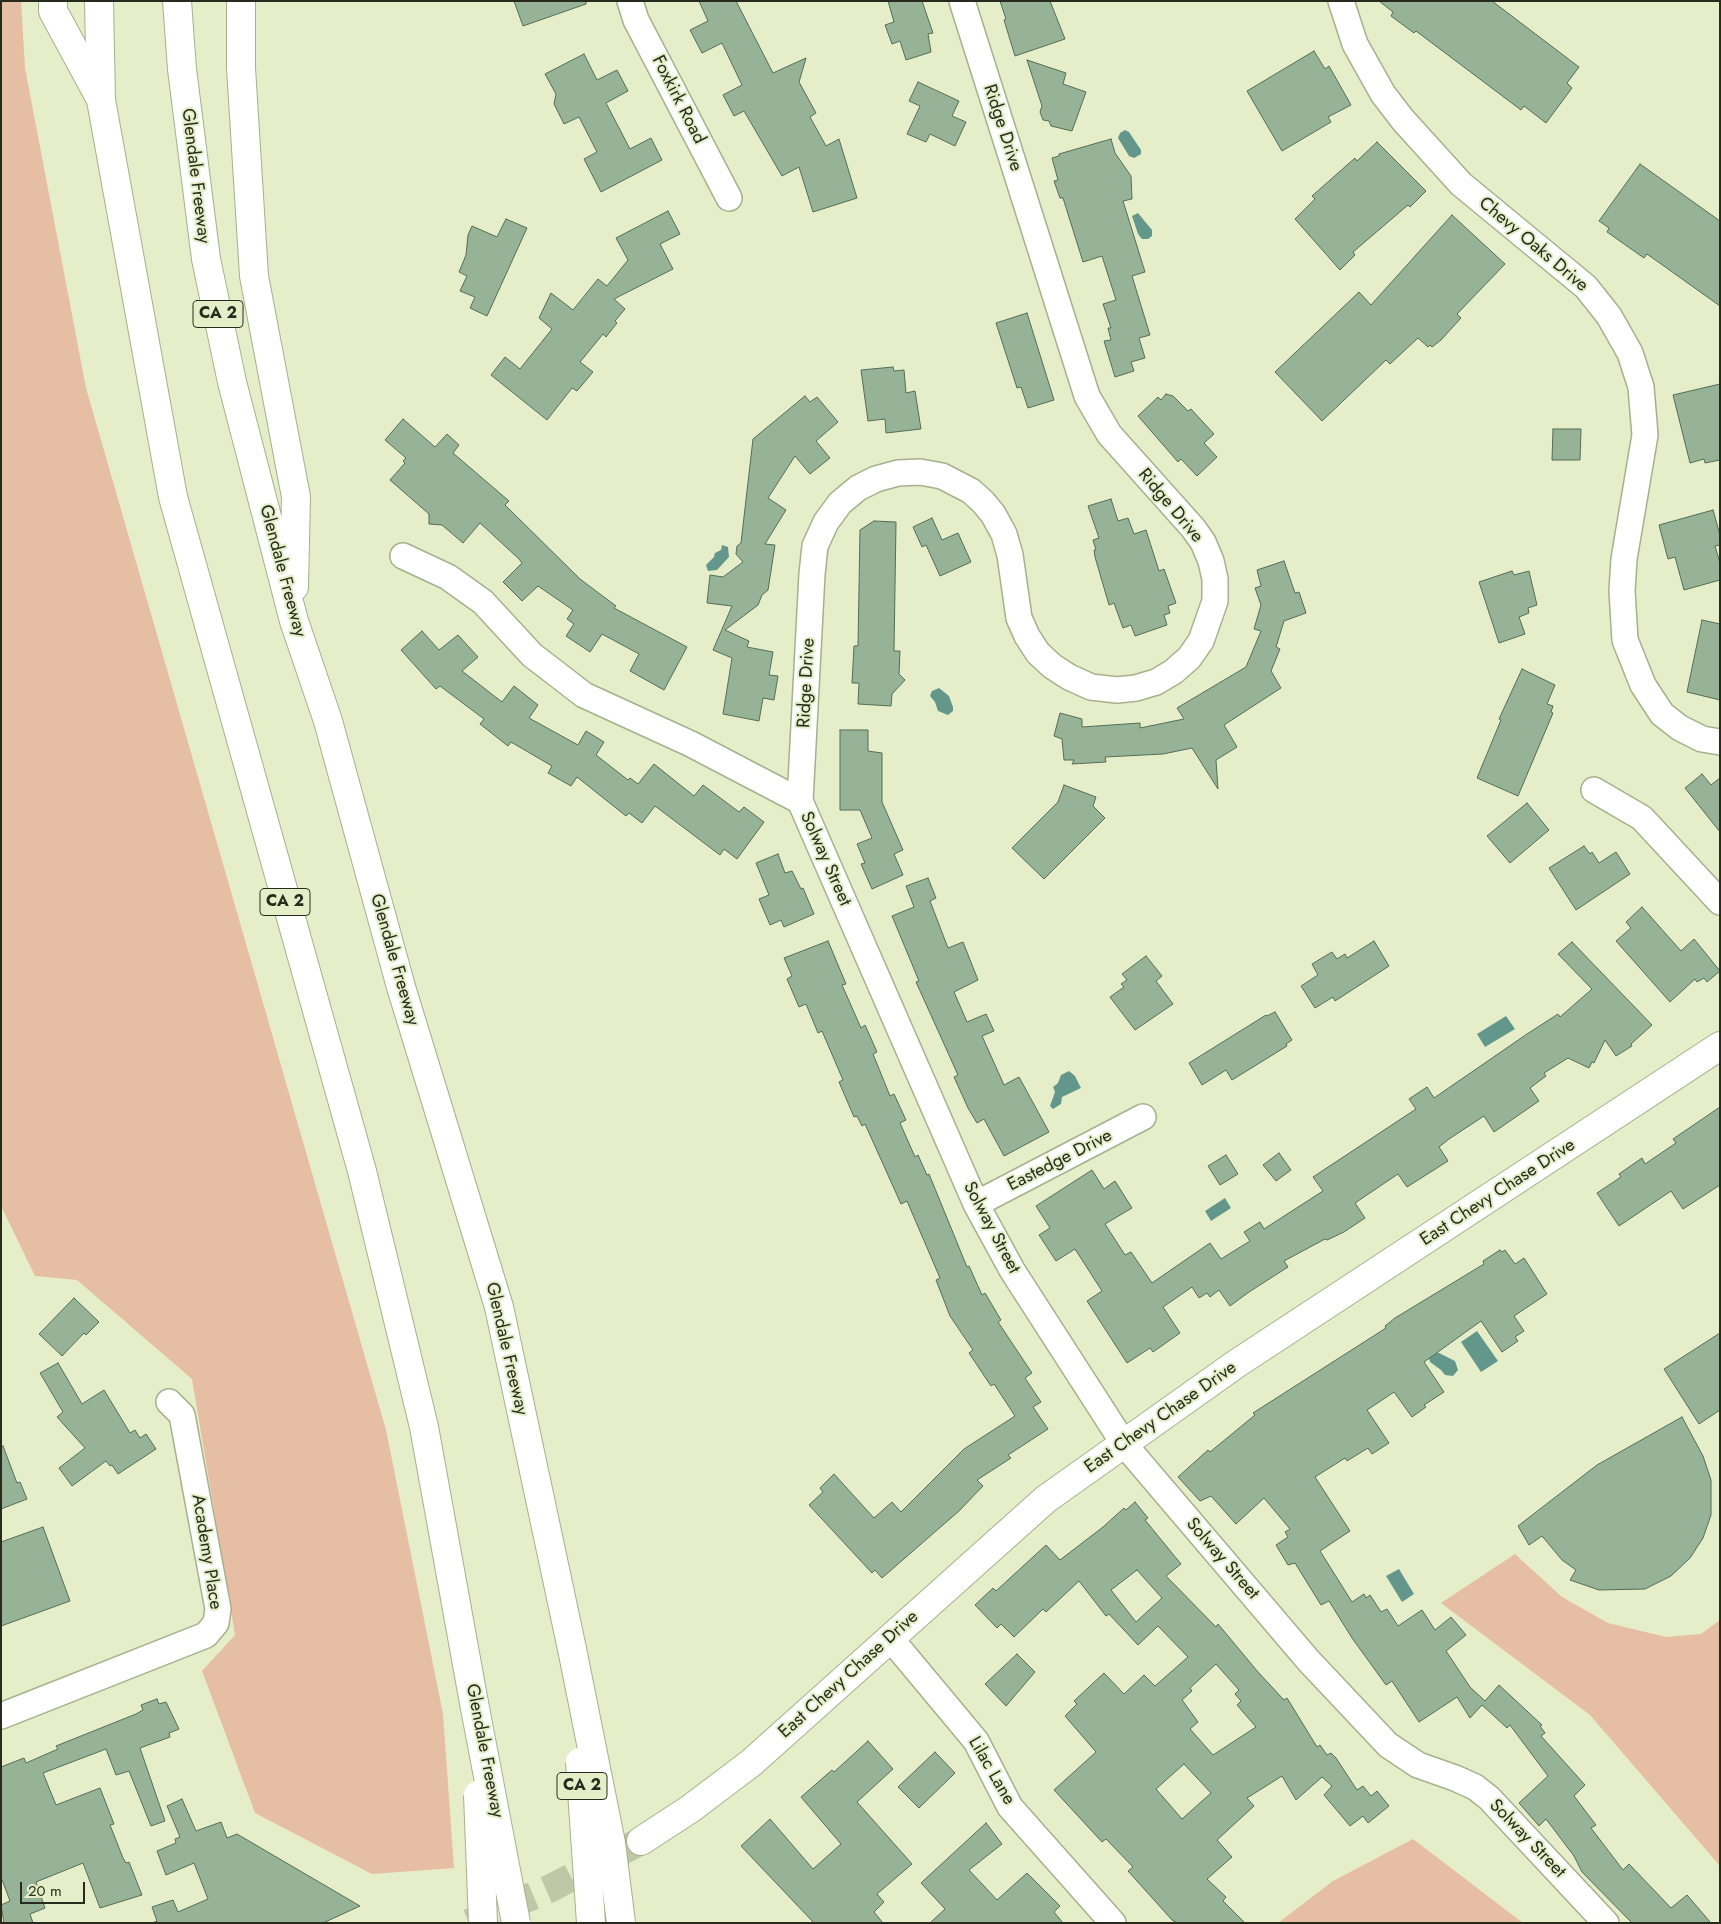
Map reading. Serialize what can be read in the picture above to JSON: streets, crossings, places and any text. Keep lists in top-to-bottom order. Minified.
{"streets":{"main road":["Glendale Freeway","CA 2","East Chevy Chase Drive"],"street":["Foxkirk Road","Ridge Drive","Chevy Oaks Drive","Solway Street","Eastedge Drive","Academy Place","Lilac Lane"]},"crossings":[["Ridge Drive","Solway Street"],["Solway Street","Eastedge Drive"],["Solway Street","East Chevy Chase Drive"],["East Chevy Chase Drive","Lilac Lane"]],"scale_bar":"20 m"}
